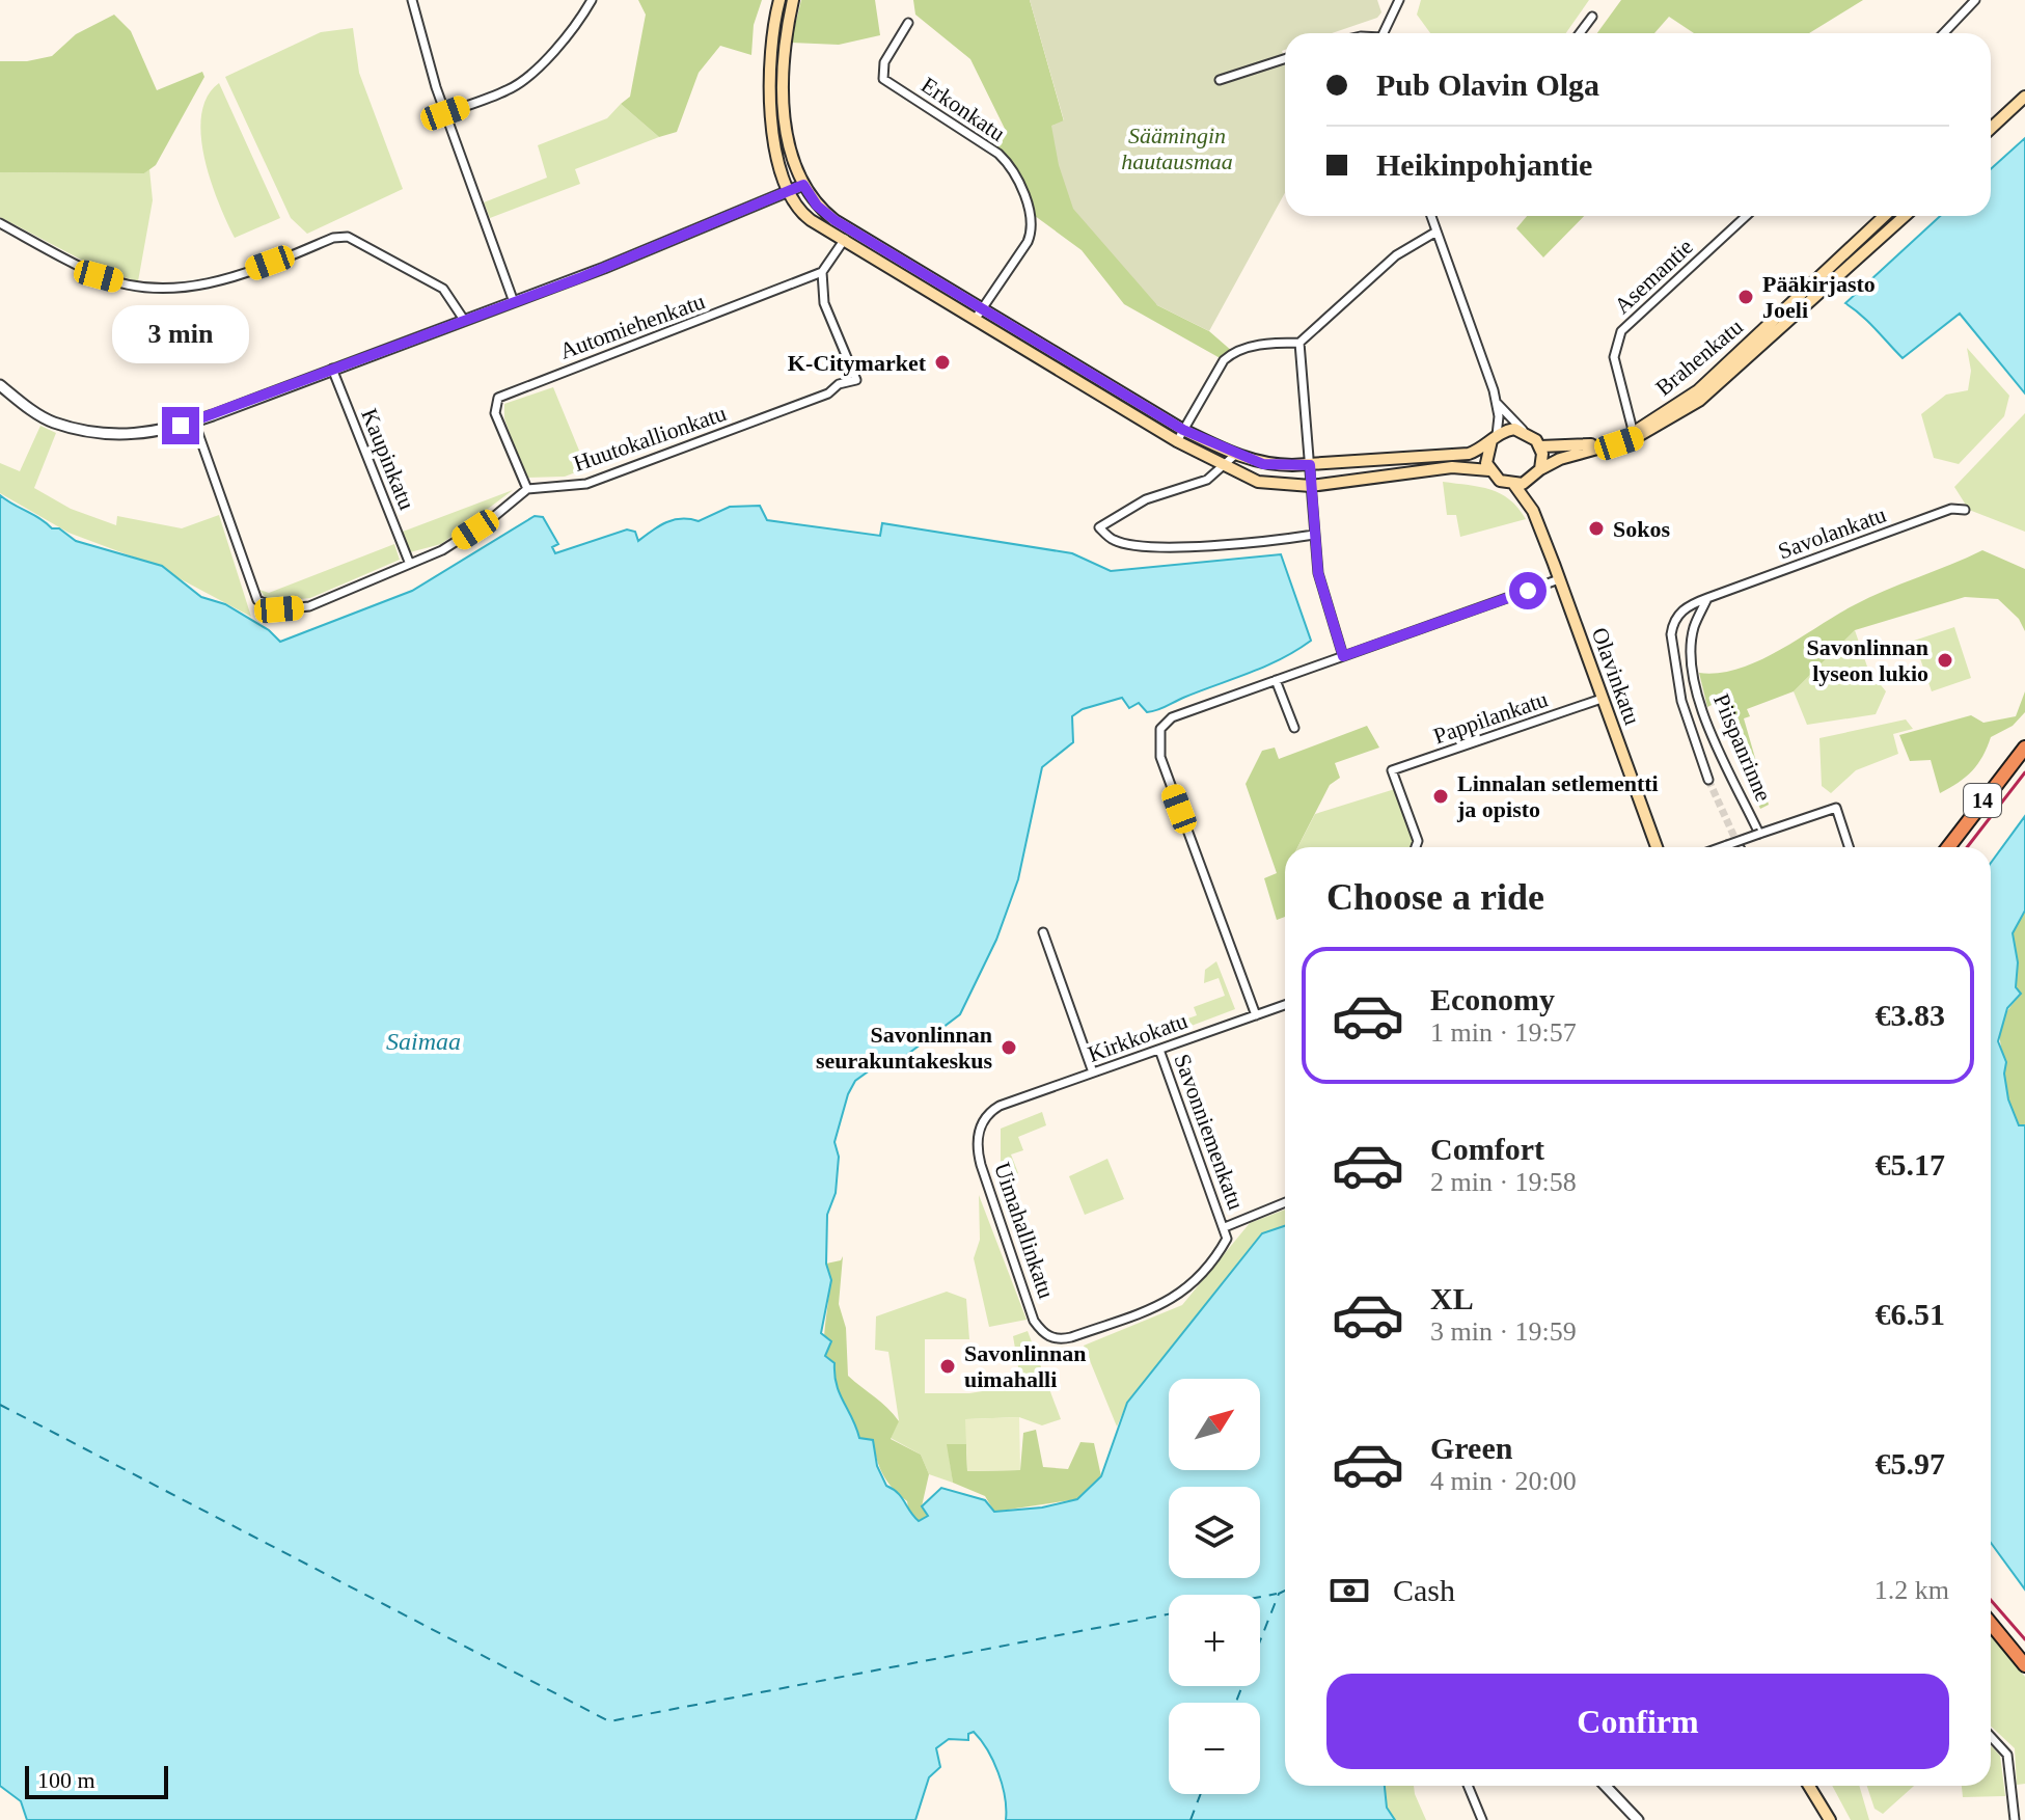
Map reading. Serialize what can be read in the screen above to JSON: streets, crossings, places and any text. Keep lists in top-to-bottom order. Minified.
{"streets":{"highway":["14"],"main road":["Brahenkatu","Olavinkatu"],"street":["Erkonkatu","Asemantie","Automiehenkatu","Huutokallionkatu","Kaupinkatu","Savolankatu","Pappilankatu","Piispanrinne","Kirkkokatu","Savonniemenkatu","Uimahallinkatu"]},"crossings":[["Asemantie","Brahenkatu"],["Automiehenkatu","Huutokallionkatu"],["Brahenkatu","Olavinkatu"],["Savolankatu","Piispanrinne"],["Olavinkatu","Pappilankatu"],["Kirkkokatu","Savonniemenkatu"],["Kirkkokatu","Uimahallinkatu"],["Savonniemenkatu","Uimahallinkatu"]],"water":["Saimaa"],"parks":["Säämingin hautausmaa"],"places":["Pääkirjasto Joeli","K-Citymarket","Sokos","Savonlinnan lyseon lukio","Linnalan setlementti ja opisto","Savonlinnan seurakuntakeskus","Savonlinnan uimahalli"],"scale_bar":"100 m","north":"top right","page":{"banner":["Pub Olavin Olga","Heikinpohjantie"],"bubble":"3 min","heading":"Choose a ride","list":[{"name":"Economy","note":"1 min · 19:57","value":"€3.83"},{"name":"Comfort","note":"2 min · 19:58","value":"€5.17"},{"name":"XL","note":"3 min · 19:59","value":"€6.51"},{"name":"Green","note":"4 min · 20:00","value":"€5.97"}],"map_buttons":["+","−"],"pay":["Cash","1.2 km"],"buttons":"Confirm","scale":"100 m"}}
